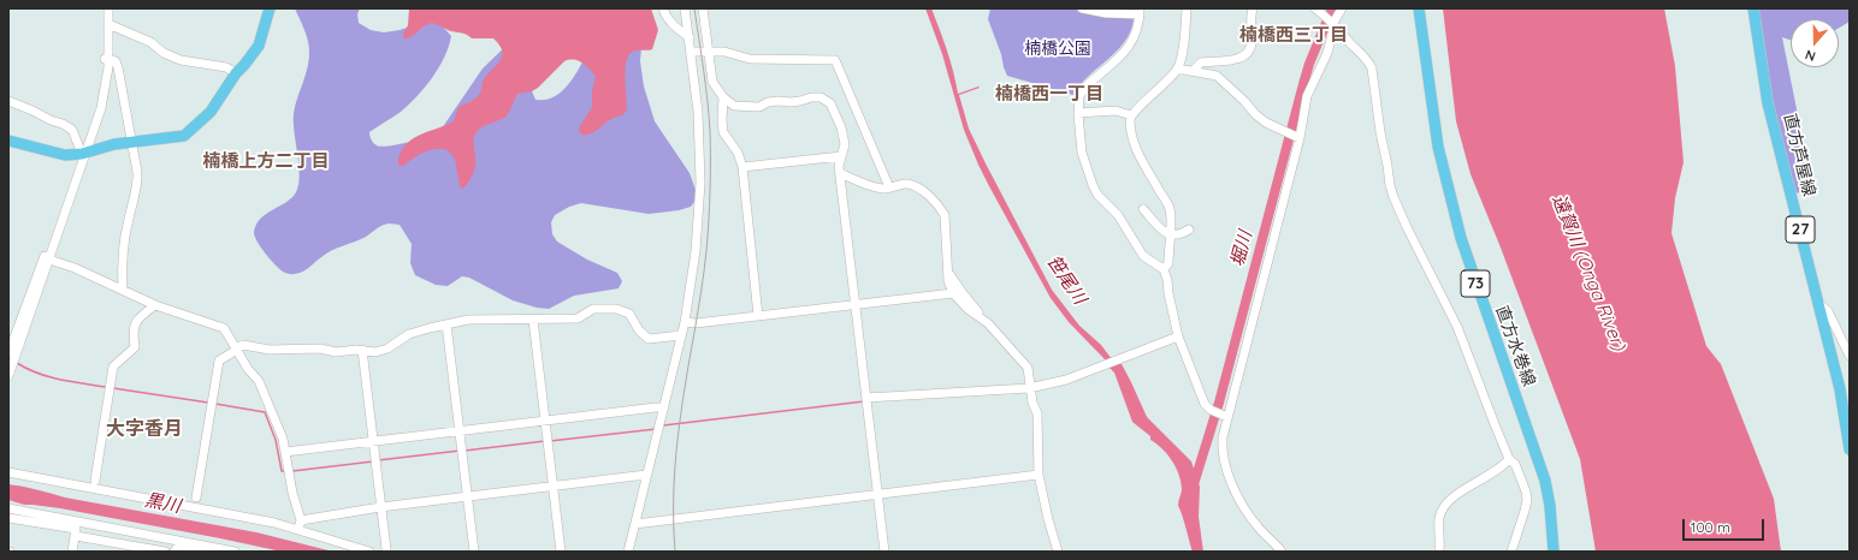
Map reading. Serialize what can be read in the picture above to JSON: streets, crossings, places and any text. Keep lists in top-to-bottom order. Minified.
{"streets":{"main road":["直方芦屋線","27","73","直方水巻線"]},"districts":["楠橋西三丁目","楠橋西一丁目","楠橋上方二丁目","大字香月"],"water":["堀川","遠賀川 (Onga River)","笹尾川","黒川"],"parks":["楠橋公園"],"scale_bar":"100 m","north":"bottom"}
